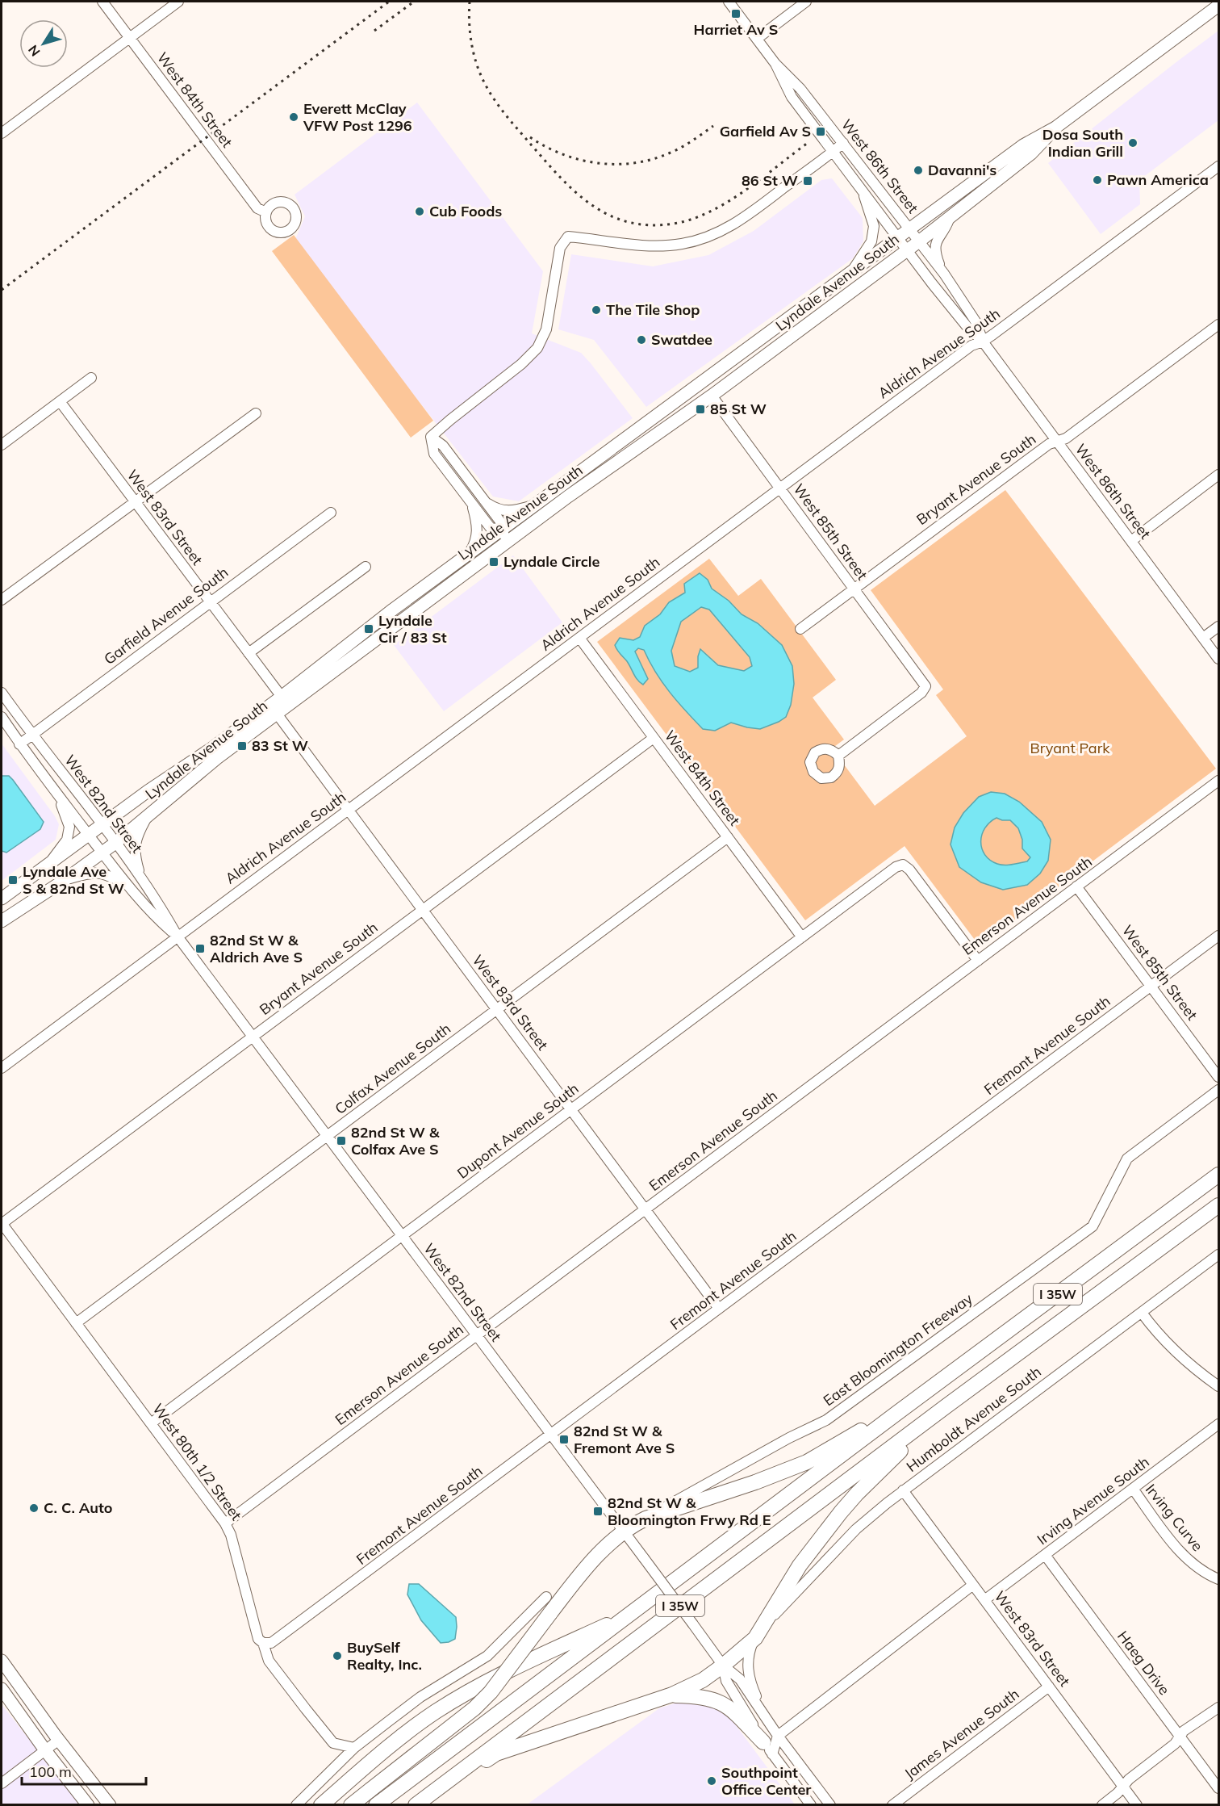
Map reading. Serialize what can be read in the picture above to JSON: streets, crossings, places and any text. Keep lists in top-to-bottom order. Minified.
{"streets":{"highway":["I 35W"],"main road":["Lyndale Avenue South"],"street":["West 84th Street","West 86th Street","Aldrich Avenue South","Bryant Avenue South","West 83rd Street","West 85th Street","Garfield Avenue South","West 82nd Street","Emerson Avenue South","Fremont Avenue South","Colfax Avenue South","Dupont Avenue South","East Bloomington Freeway","Humboldt Avenue South","West 80th 1/2 Street","Irving Avenue South","Irving Curve","Haeg Drive","James Avenue South"]},"crossings":[["West 84th Street","Aldrich Avenue South"],["West 84th Street","Bryant Avenue South"],["West 84th Street","Colfax Avenue South"],["West 84th Street","Dupont Avenue South"],["West 86th Street","Lyndale Avenue South"],["West 86th Street","Aldrich Avenue South"],["West 86th Street","Bryant Avenue South"],["Lyndale Avenue South","West 83rd Street"],["Lyndale Avenue South","West 85th Street"],["Lyndale Avenue South","West 82nd Street"],["Aldrich Avenue South","West 83rd Street"],["Aldrich Avenue South","West 85th Street"],["Aldrich Avenue South","West 82nd Street"],["Bryant Avenue South","West 83rd Street"],["Bryant Avenue South","West 85th Street"],["Bryant Avenue South","West 82nd Street"],["Bryant Avenue South","West 80th 1/2 Street"],["West 83rd Street","Garfield Avenue South"],["West 83rd Street","Emerson Avenue South"],["West 83rd Street","Fremont Avenue South"],["West 83rd Street","Colfax Avenue South"],["West 83rd Street","Dupont Avenue South"],["West 83rd Street","Humboldt Avenue South"],["West 83rd Street","Irving Avenue South"],["West 83rd Street","James Avenue South"],["West 85th Street","Emerson Avenue South"],["West 85th Street","Fremont Avenue South"],["Garfield Avenue South","West 82nd Street"],["West 82nd Street","Emerson Avenue South"],["West 82nd Street","Fremont Avenue South"],["West 82nd Street","Colfax Avenue South"],["West 82nd Street","Dupont Avenue South"],["Emerson Avenue South","Dupont Avenue South"],["Emerson Avenue South","West 80th 1/2 Street"],["Fremont Avenue South","West 80th 1/2 Street"],["Colfax Avenue South","West 80th 1/2 Street"],["Dupont Avenue South","West 80th 1/2 Street"],["Irving Avenue South","Irving Curve"],["Irving Avenue South","Haeg Drive"]],"parks":["Bryant Park"],"places":{"transit":["Harriet Av S","Garfield Av S","86 St W","85 St W","Lyndale Circle","Lyndale Cir / 83 St","83 St W","Lyndale Ave S & 82nd St W","82nd St W & Aldrich Ave S","82nd St W & Colfax Ave S","82nd St W & Fremont Ave S","82nd St W & Bloomington Frwy Rd E"],"other":["Everett McClay VFW Post 1296","Dosa South Indian Grill","Davanni's","Pawn America","Cub Foods","The Tile Shop","Swatdee","C. C. Auto","BuySelf Realty, Inc.","Southpoint Office Center"]},"scale_bar":"100 m","north":"bottom left"}
